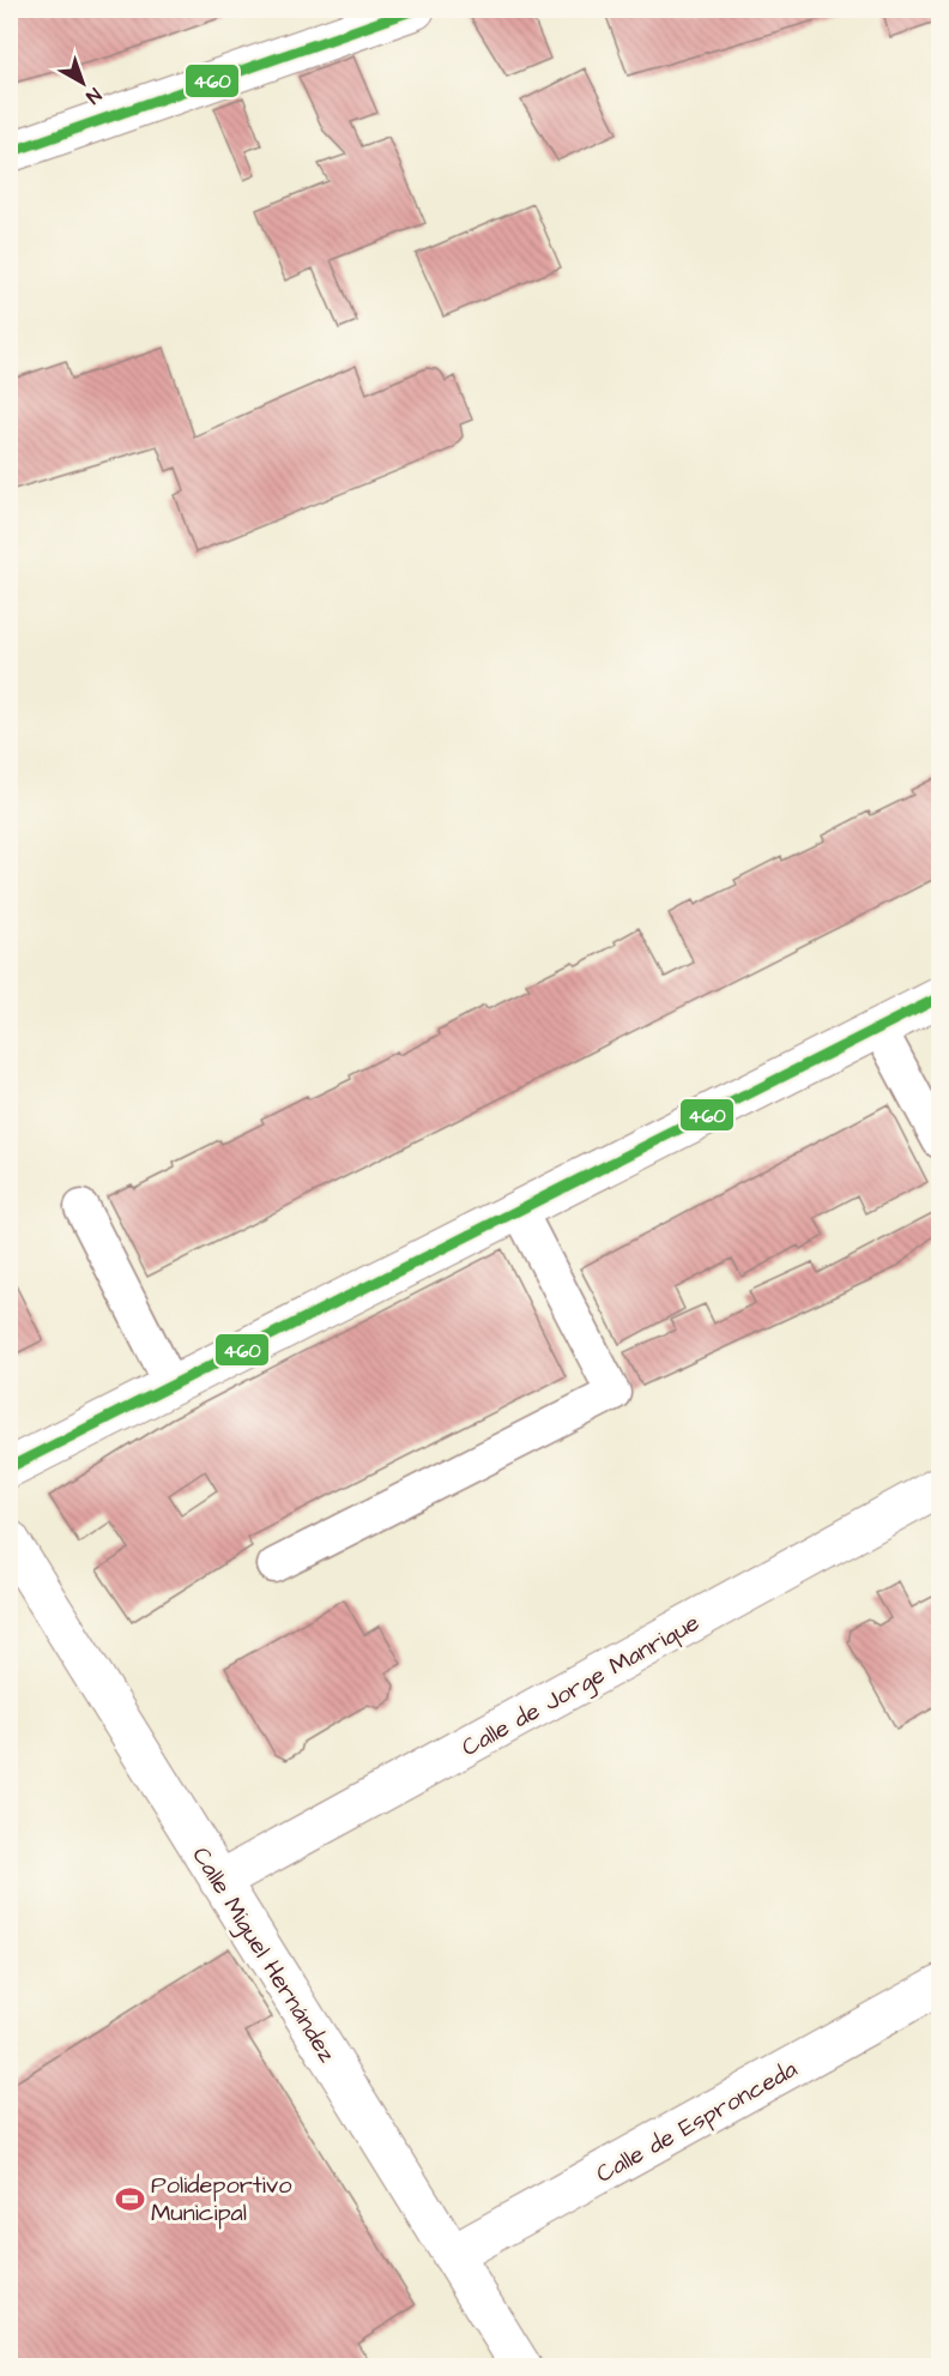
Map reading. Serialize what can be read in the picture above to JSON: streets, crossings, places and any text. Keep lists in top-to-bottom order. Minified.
{"streets":{"street":["Calle de Jorge Manrique","Calle Miguel Hernández","Calle de Espronceda"]},"crossings":[["Calle de Jorge Manrique","Calle Miguel Hernández"],["Calle Miguel Hernández","Calle de Espronceda"]],"places":{"sports":["Polideportivo Municipal"]},"lines":["transit line 460"],"north":"bottom right"}
